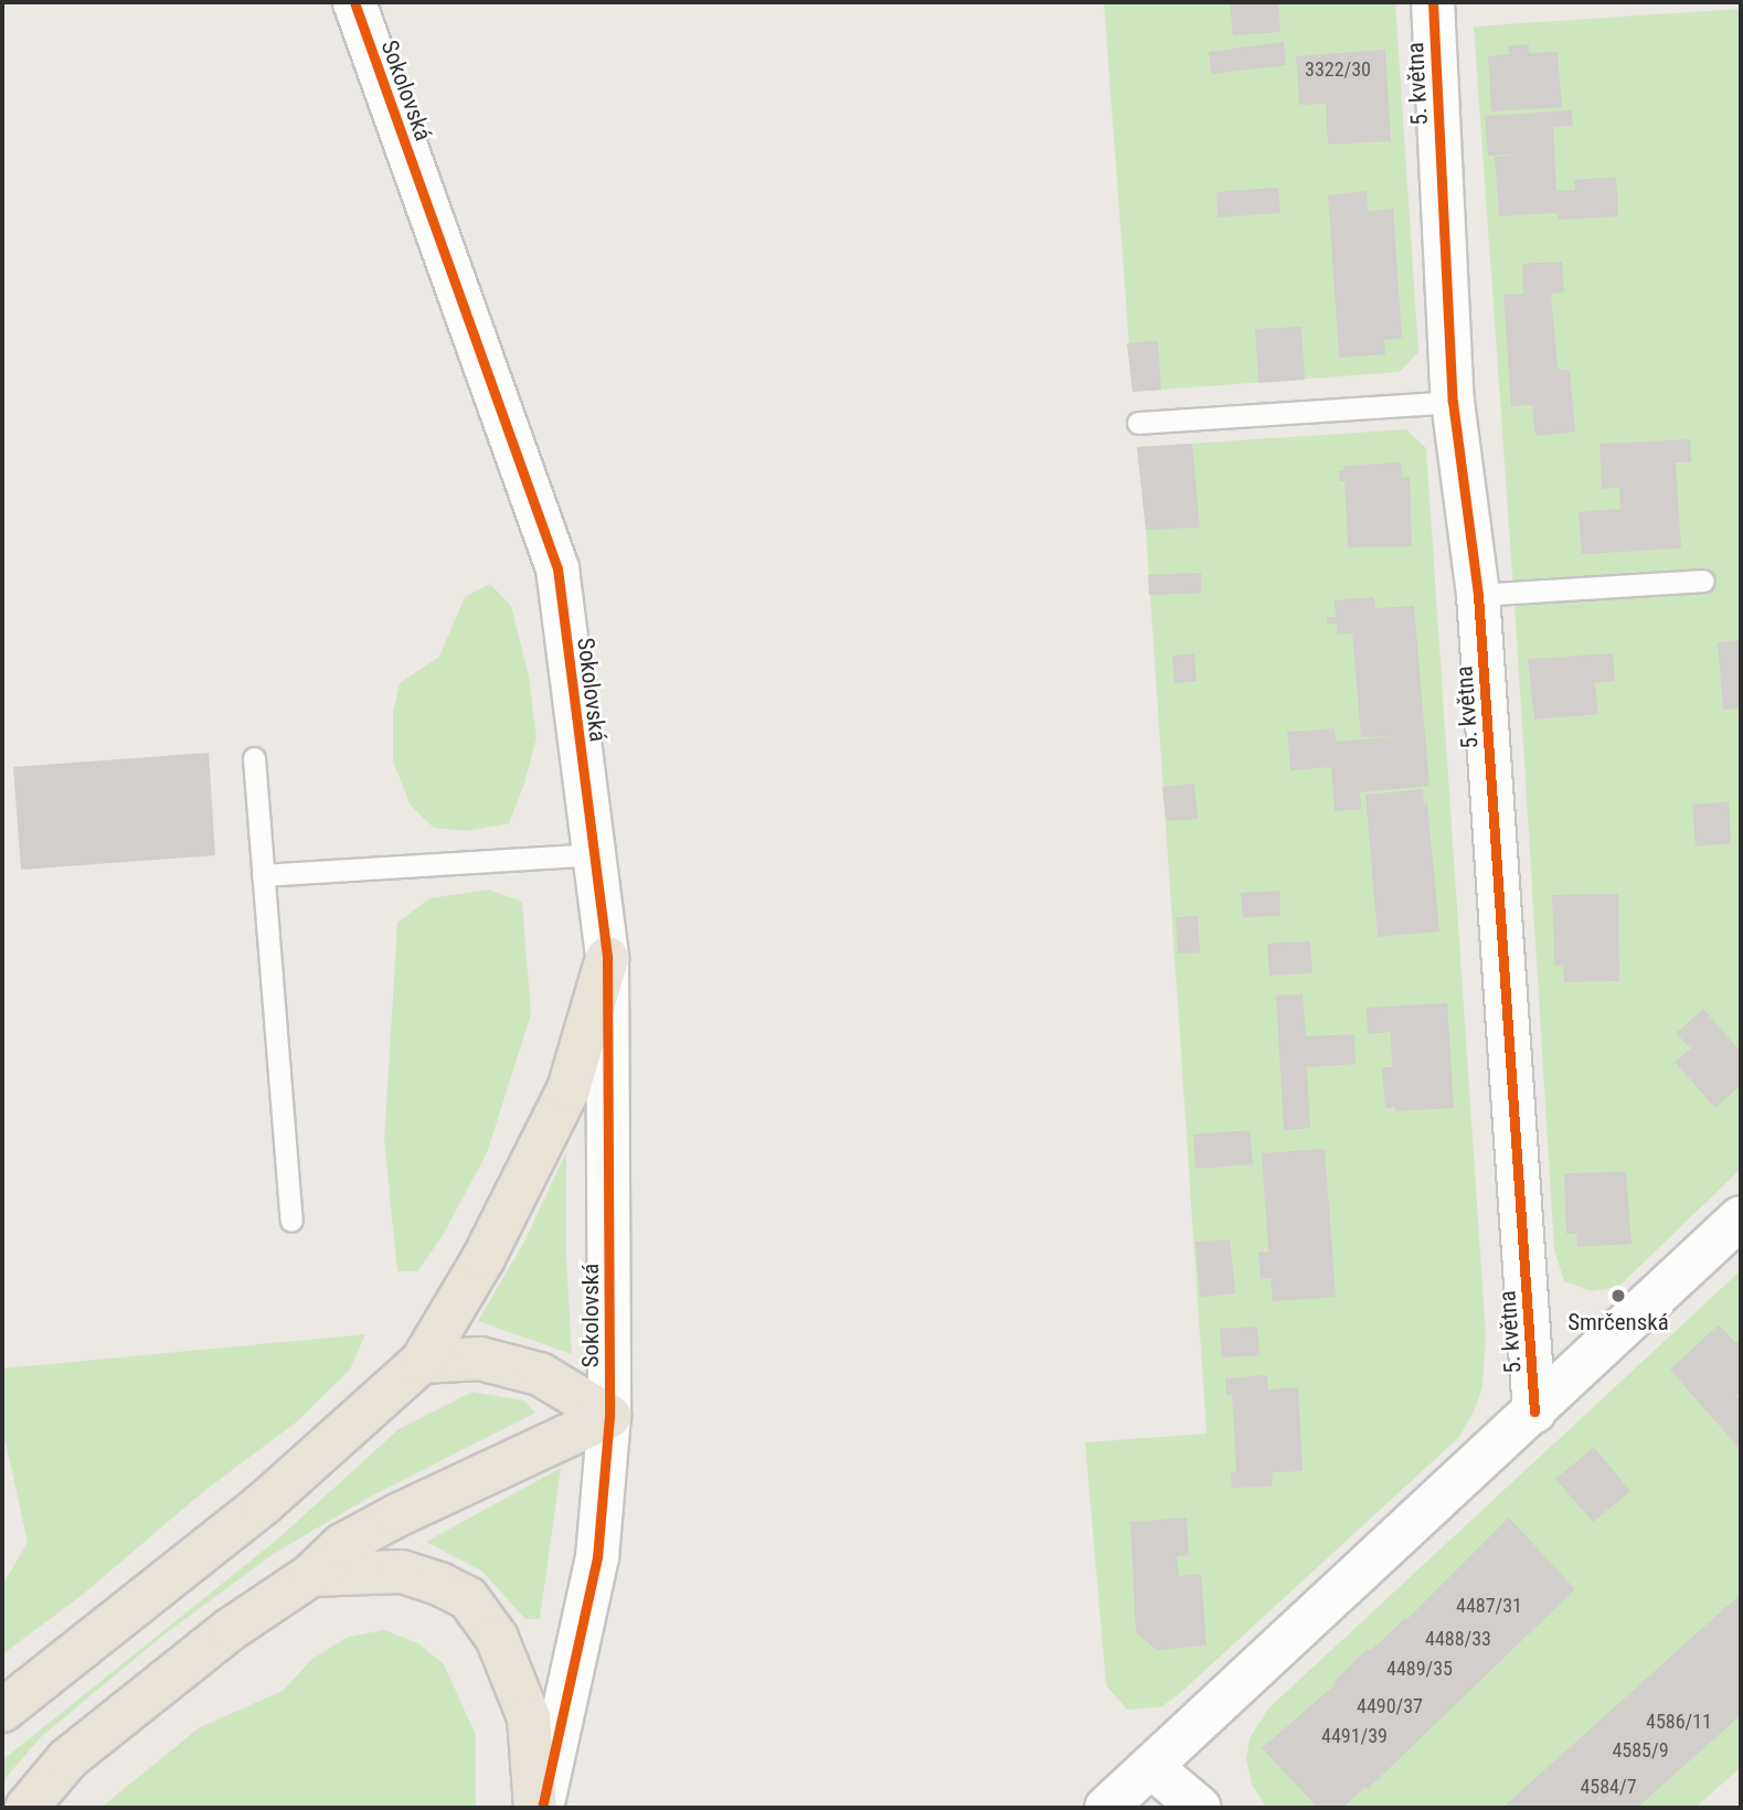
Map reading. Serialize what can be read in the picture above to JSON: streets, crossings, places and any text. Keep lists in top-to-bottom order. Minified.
{"streets":{"street":["5. května","Sokolovská"]},"places":["Smrčenská"],"house_numbers":["3322/30","4487/31","4488/33","4489/35","4490/37","4586/11","4491/39","4585/9","4584/7"]}
